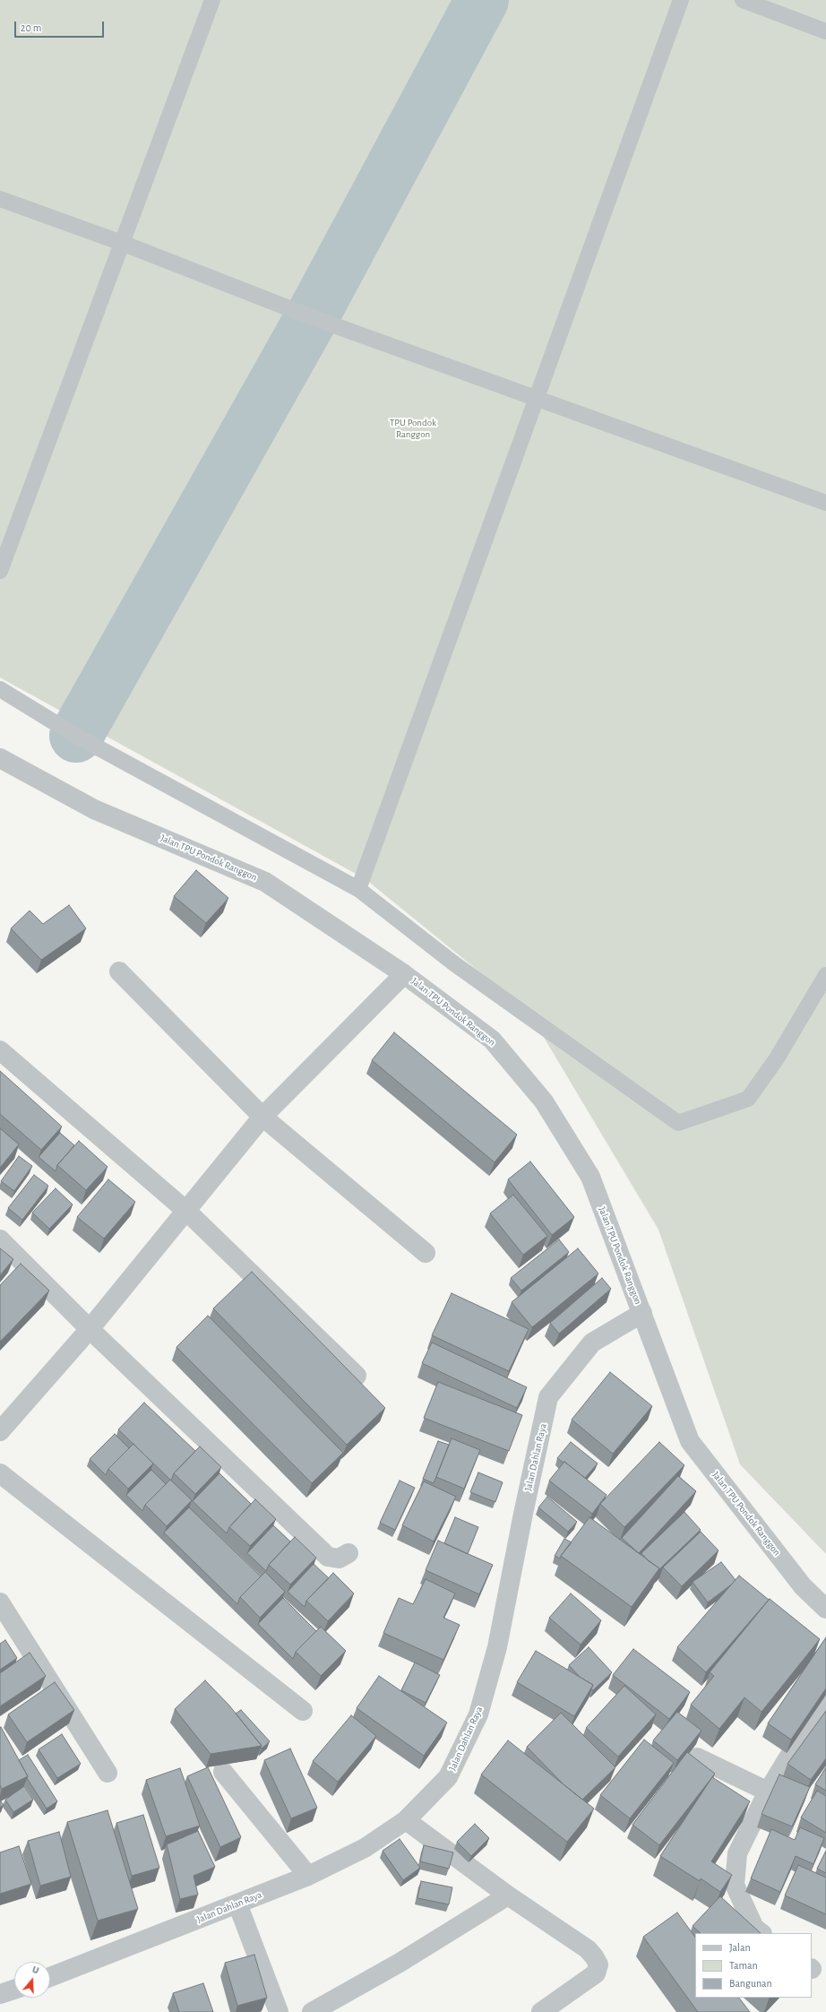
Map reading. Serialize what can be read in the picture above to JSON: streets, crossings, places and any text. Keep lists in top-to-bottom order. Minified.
{"streets":{"street":["Jalan TPU Pondok Ranggon","Jalan Dahlan Raya"]},"crossings":[["Jalan TPU Pondok Ranggon","Jalan Dahlan Raya"]],"parks":["TPU Pondok Ranggon"],"legend":["Jalan","Taman","Bangunan"],"scale_bar":"20 m","north":"top"}
